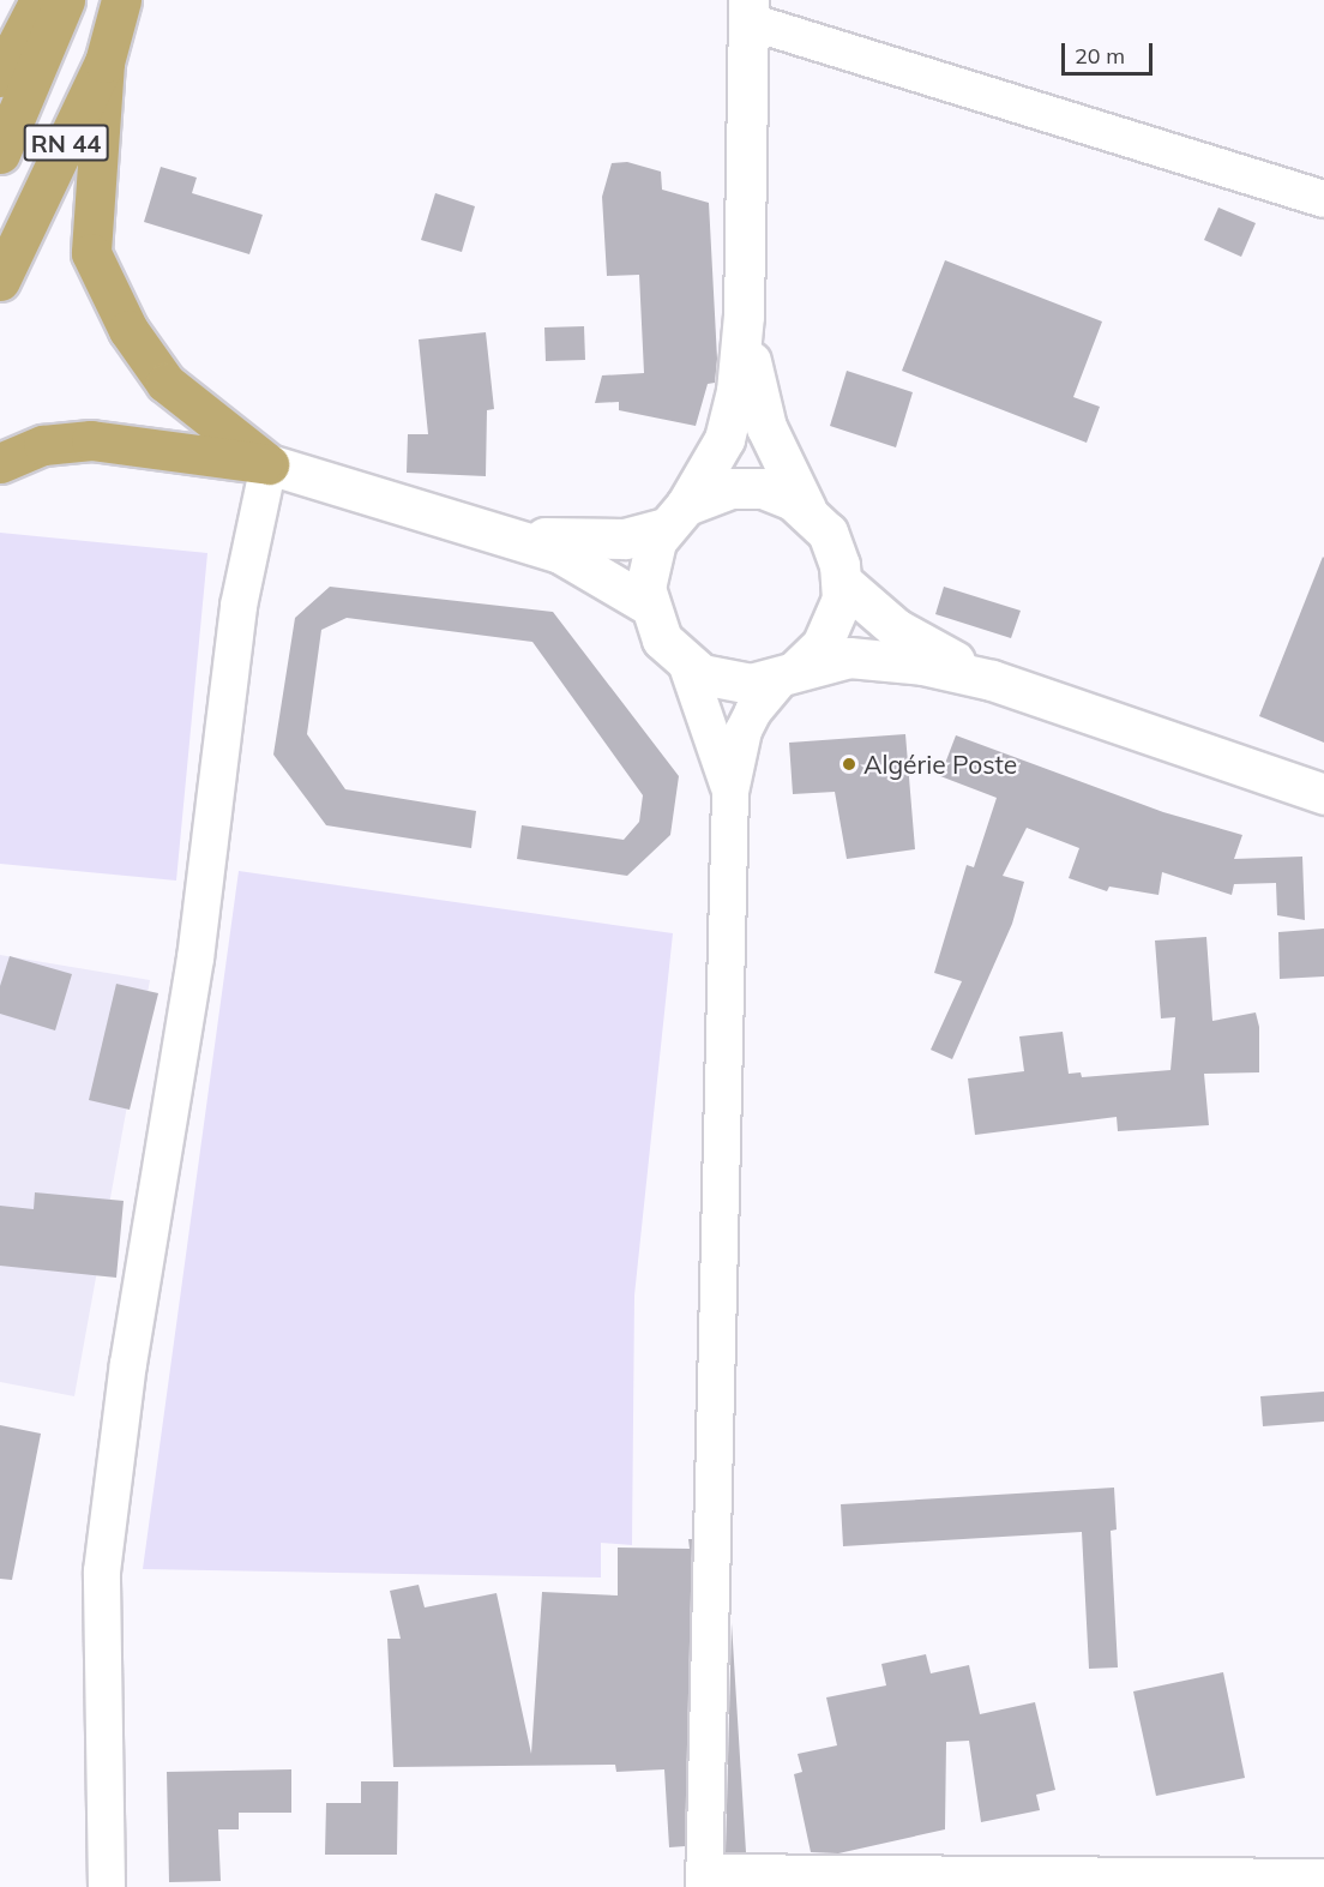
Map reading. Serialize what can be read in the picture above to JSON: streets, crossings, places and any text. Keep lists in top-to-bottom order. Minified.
{"streets":{"highway":["RN 44"]},"places":["Algérie Poste"],"scale_bar":"20 m"}
